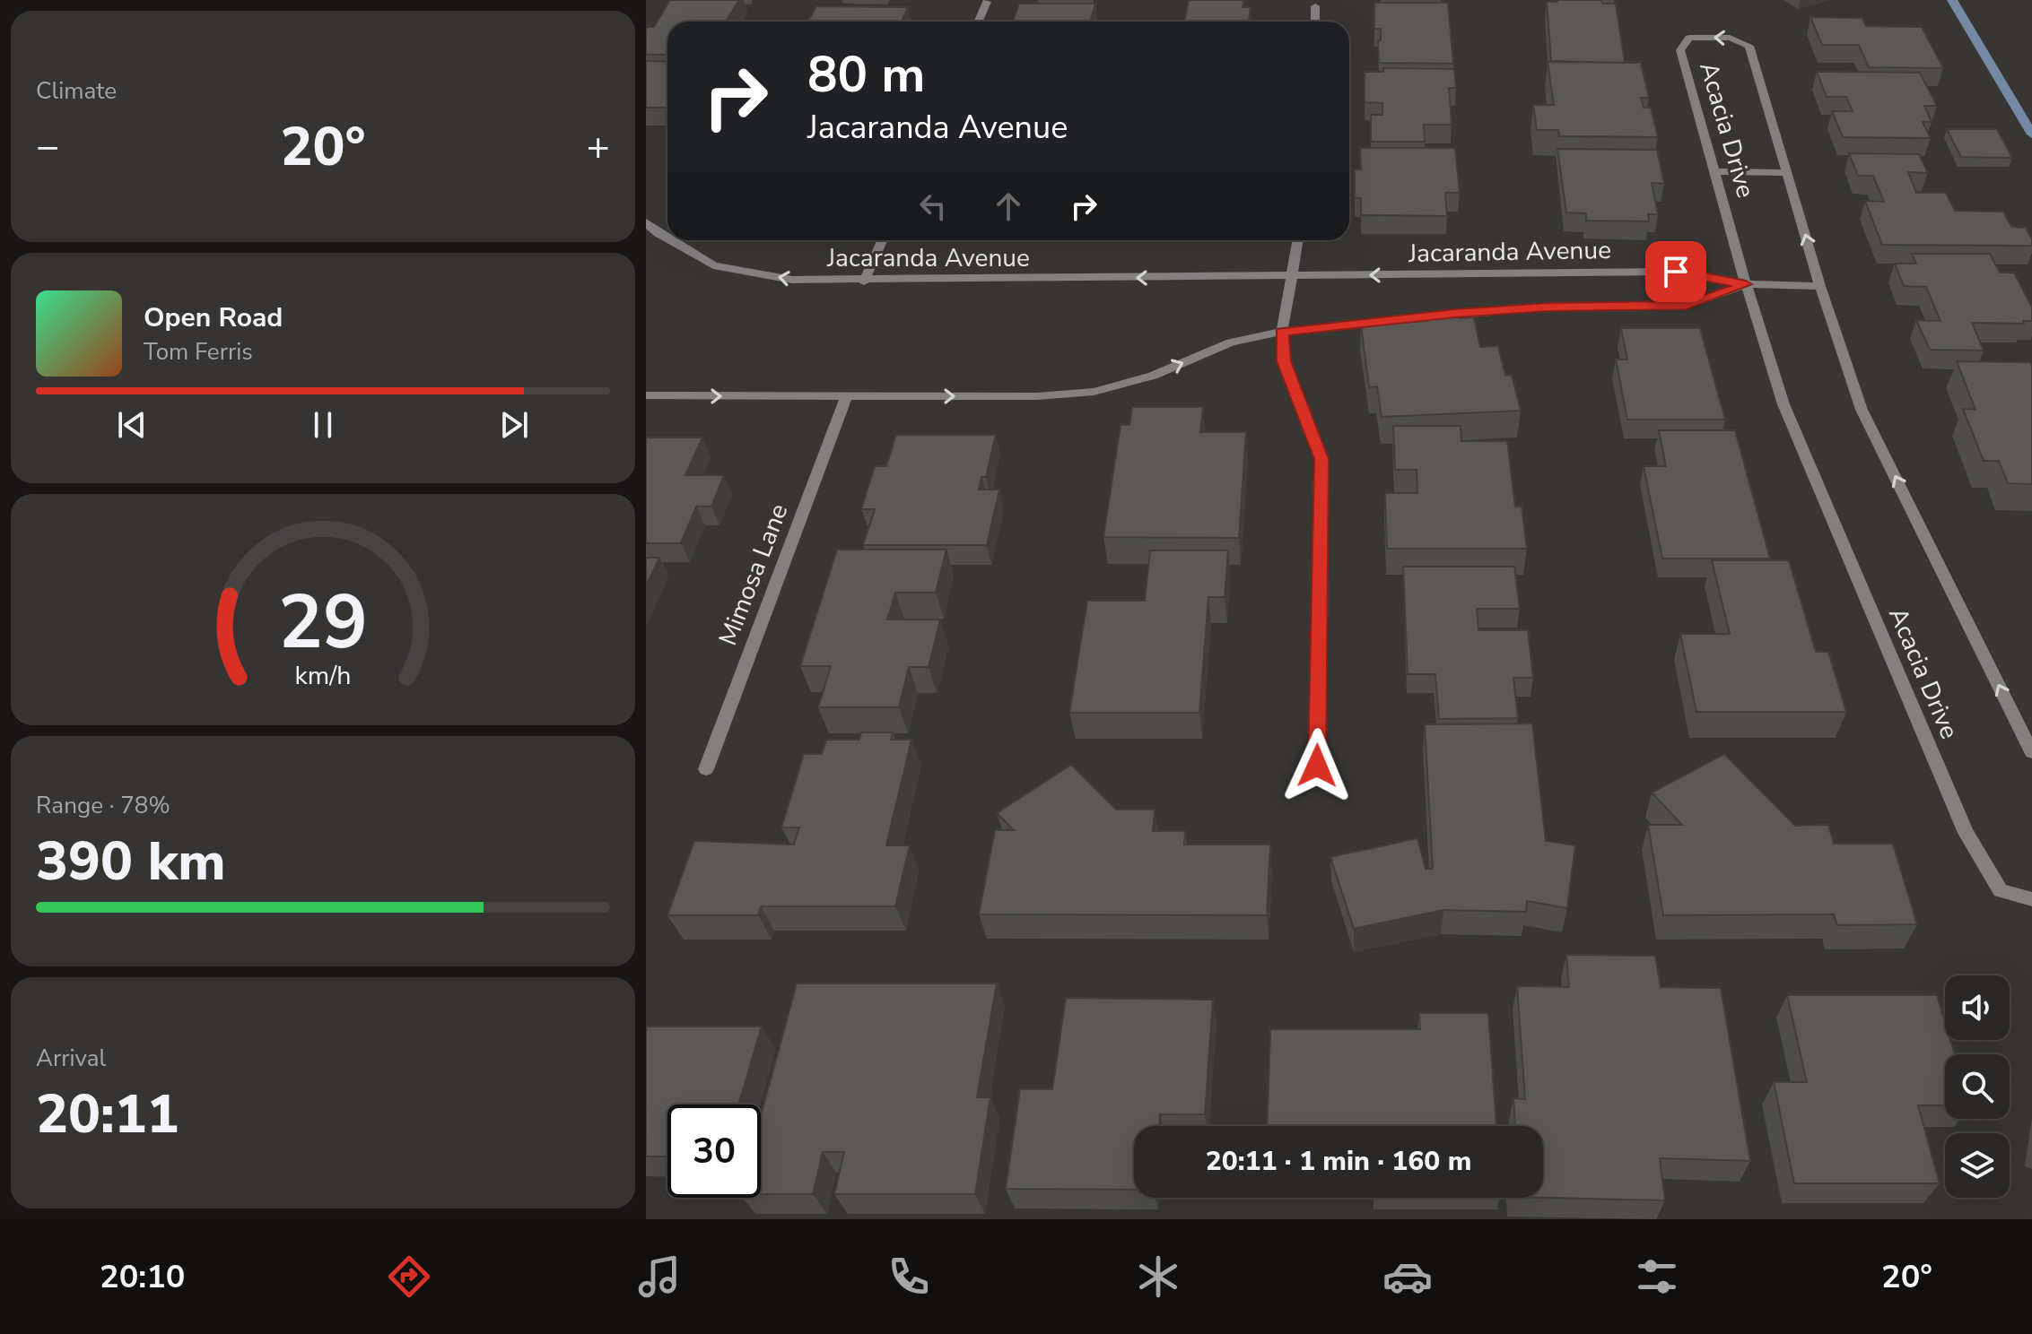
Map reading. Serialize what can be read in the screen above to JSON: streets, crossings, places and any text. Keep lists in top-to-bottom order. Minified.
{"streets":{"street":["Acacia Drive","Jacaranda Avenue","Mimosa Lane"]},"crossings":[["Acacia Drive","Jacaranda Avenue"]],"page":{"tile":["Climate",["Range · 78%","390 km"],["Arrival","20:11"]],"turn":["80 m","Jacaranda Avenue"],"heat":["−","20°","+"],"song":["Open Road","Tom Ferris"],"limit":"30","trip":"20:11 · 1 min · 160 m","tabs":["20:10","20°"],"gauge":["29","km/h"]}}
